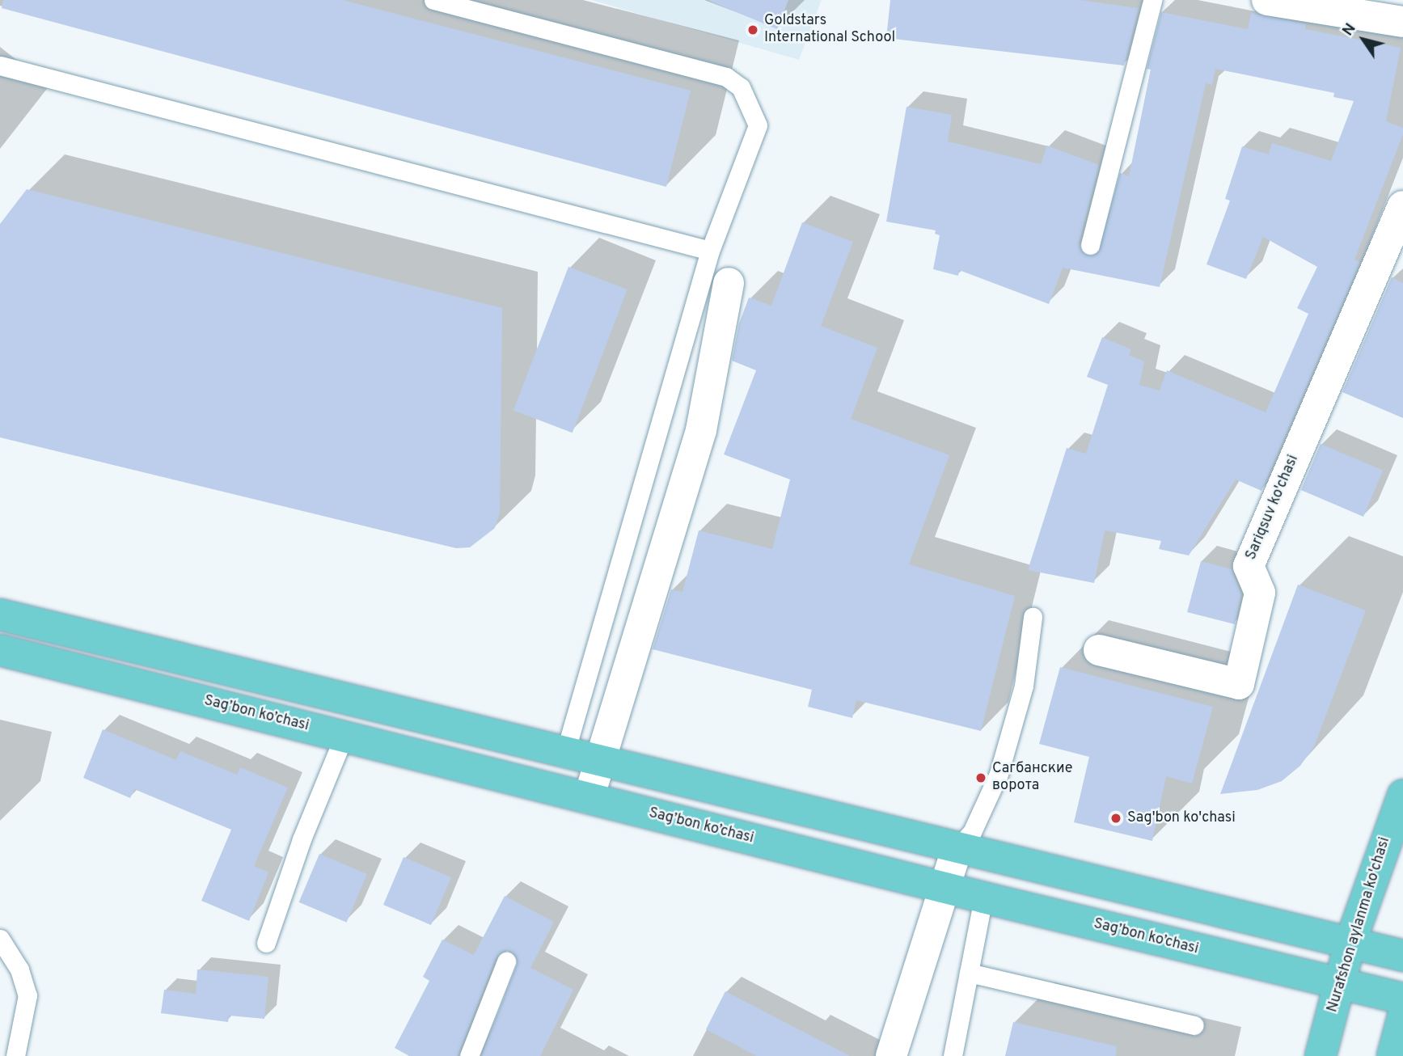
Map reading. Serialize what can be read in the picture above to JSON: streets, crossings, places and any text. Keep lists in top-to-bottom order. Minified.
{"streets":{"main road":["Sag’bon ko’chasi","Nurafshon aylanma ko'chasi"],"street":["Sariqsuv ko'chasi"]},"crossings":[["Sag’bon ko’chasi","Nurafshon aylanma ko'chasi"]],"places":["Goldstars International School","Сагбанские ворота","Sag'bon ko'chasi"],"north":"top left"}
